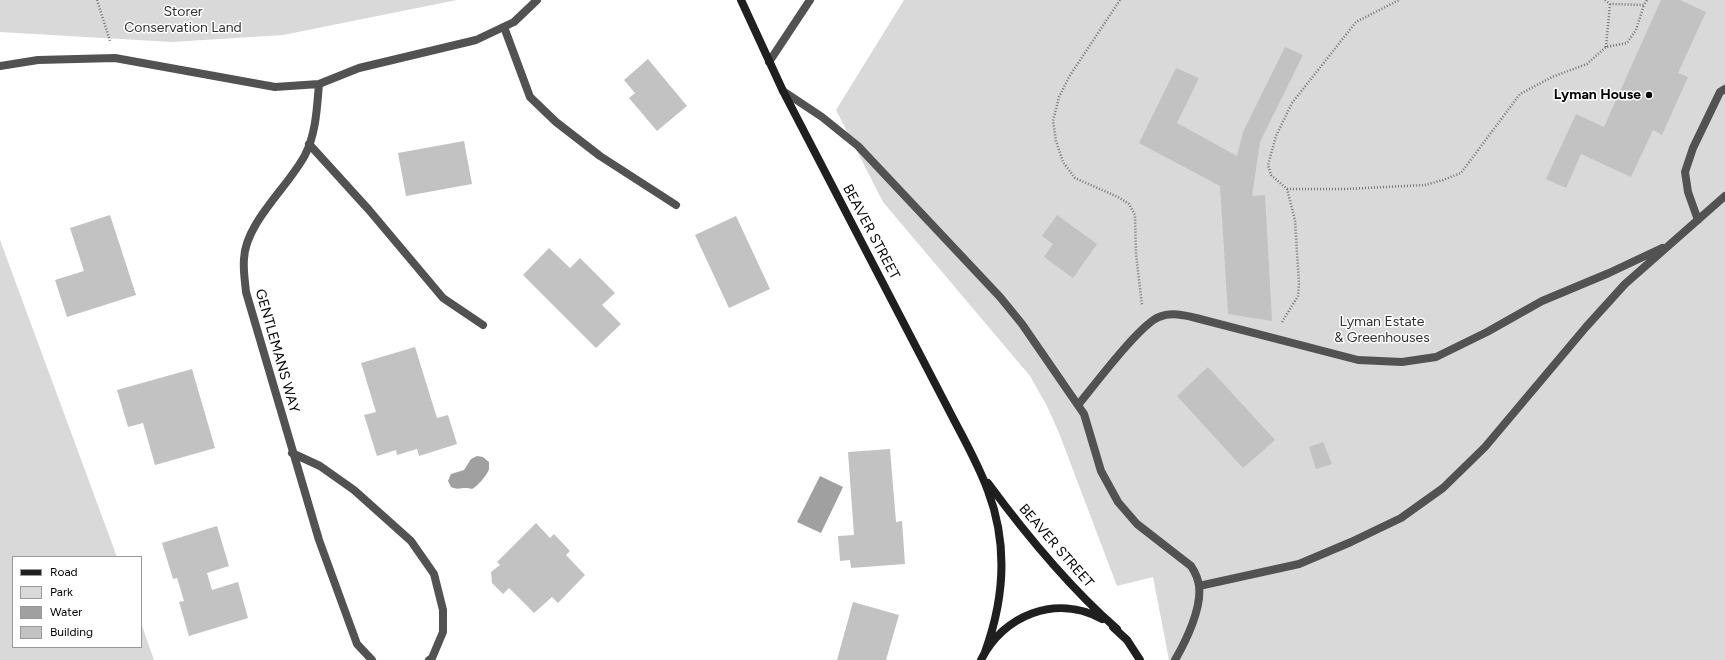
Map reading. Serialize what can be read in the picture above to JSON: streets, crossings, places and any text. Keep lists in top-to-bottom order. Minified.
{"streets":{"main road":["BEAVER STREET"],"street":["GENTLEMANS WAY"]},"parks":["Storer Conservation Land","Lyman Estate & Greenhouses"],"places":["Lyman House"],"legend":["Road","Park","Water","Building"]}
